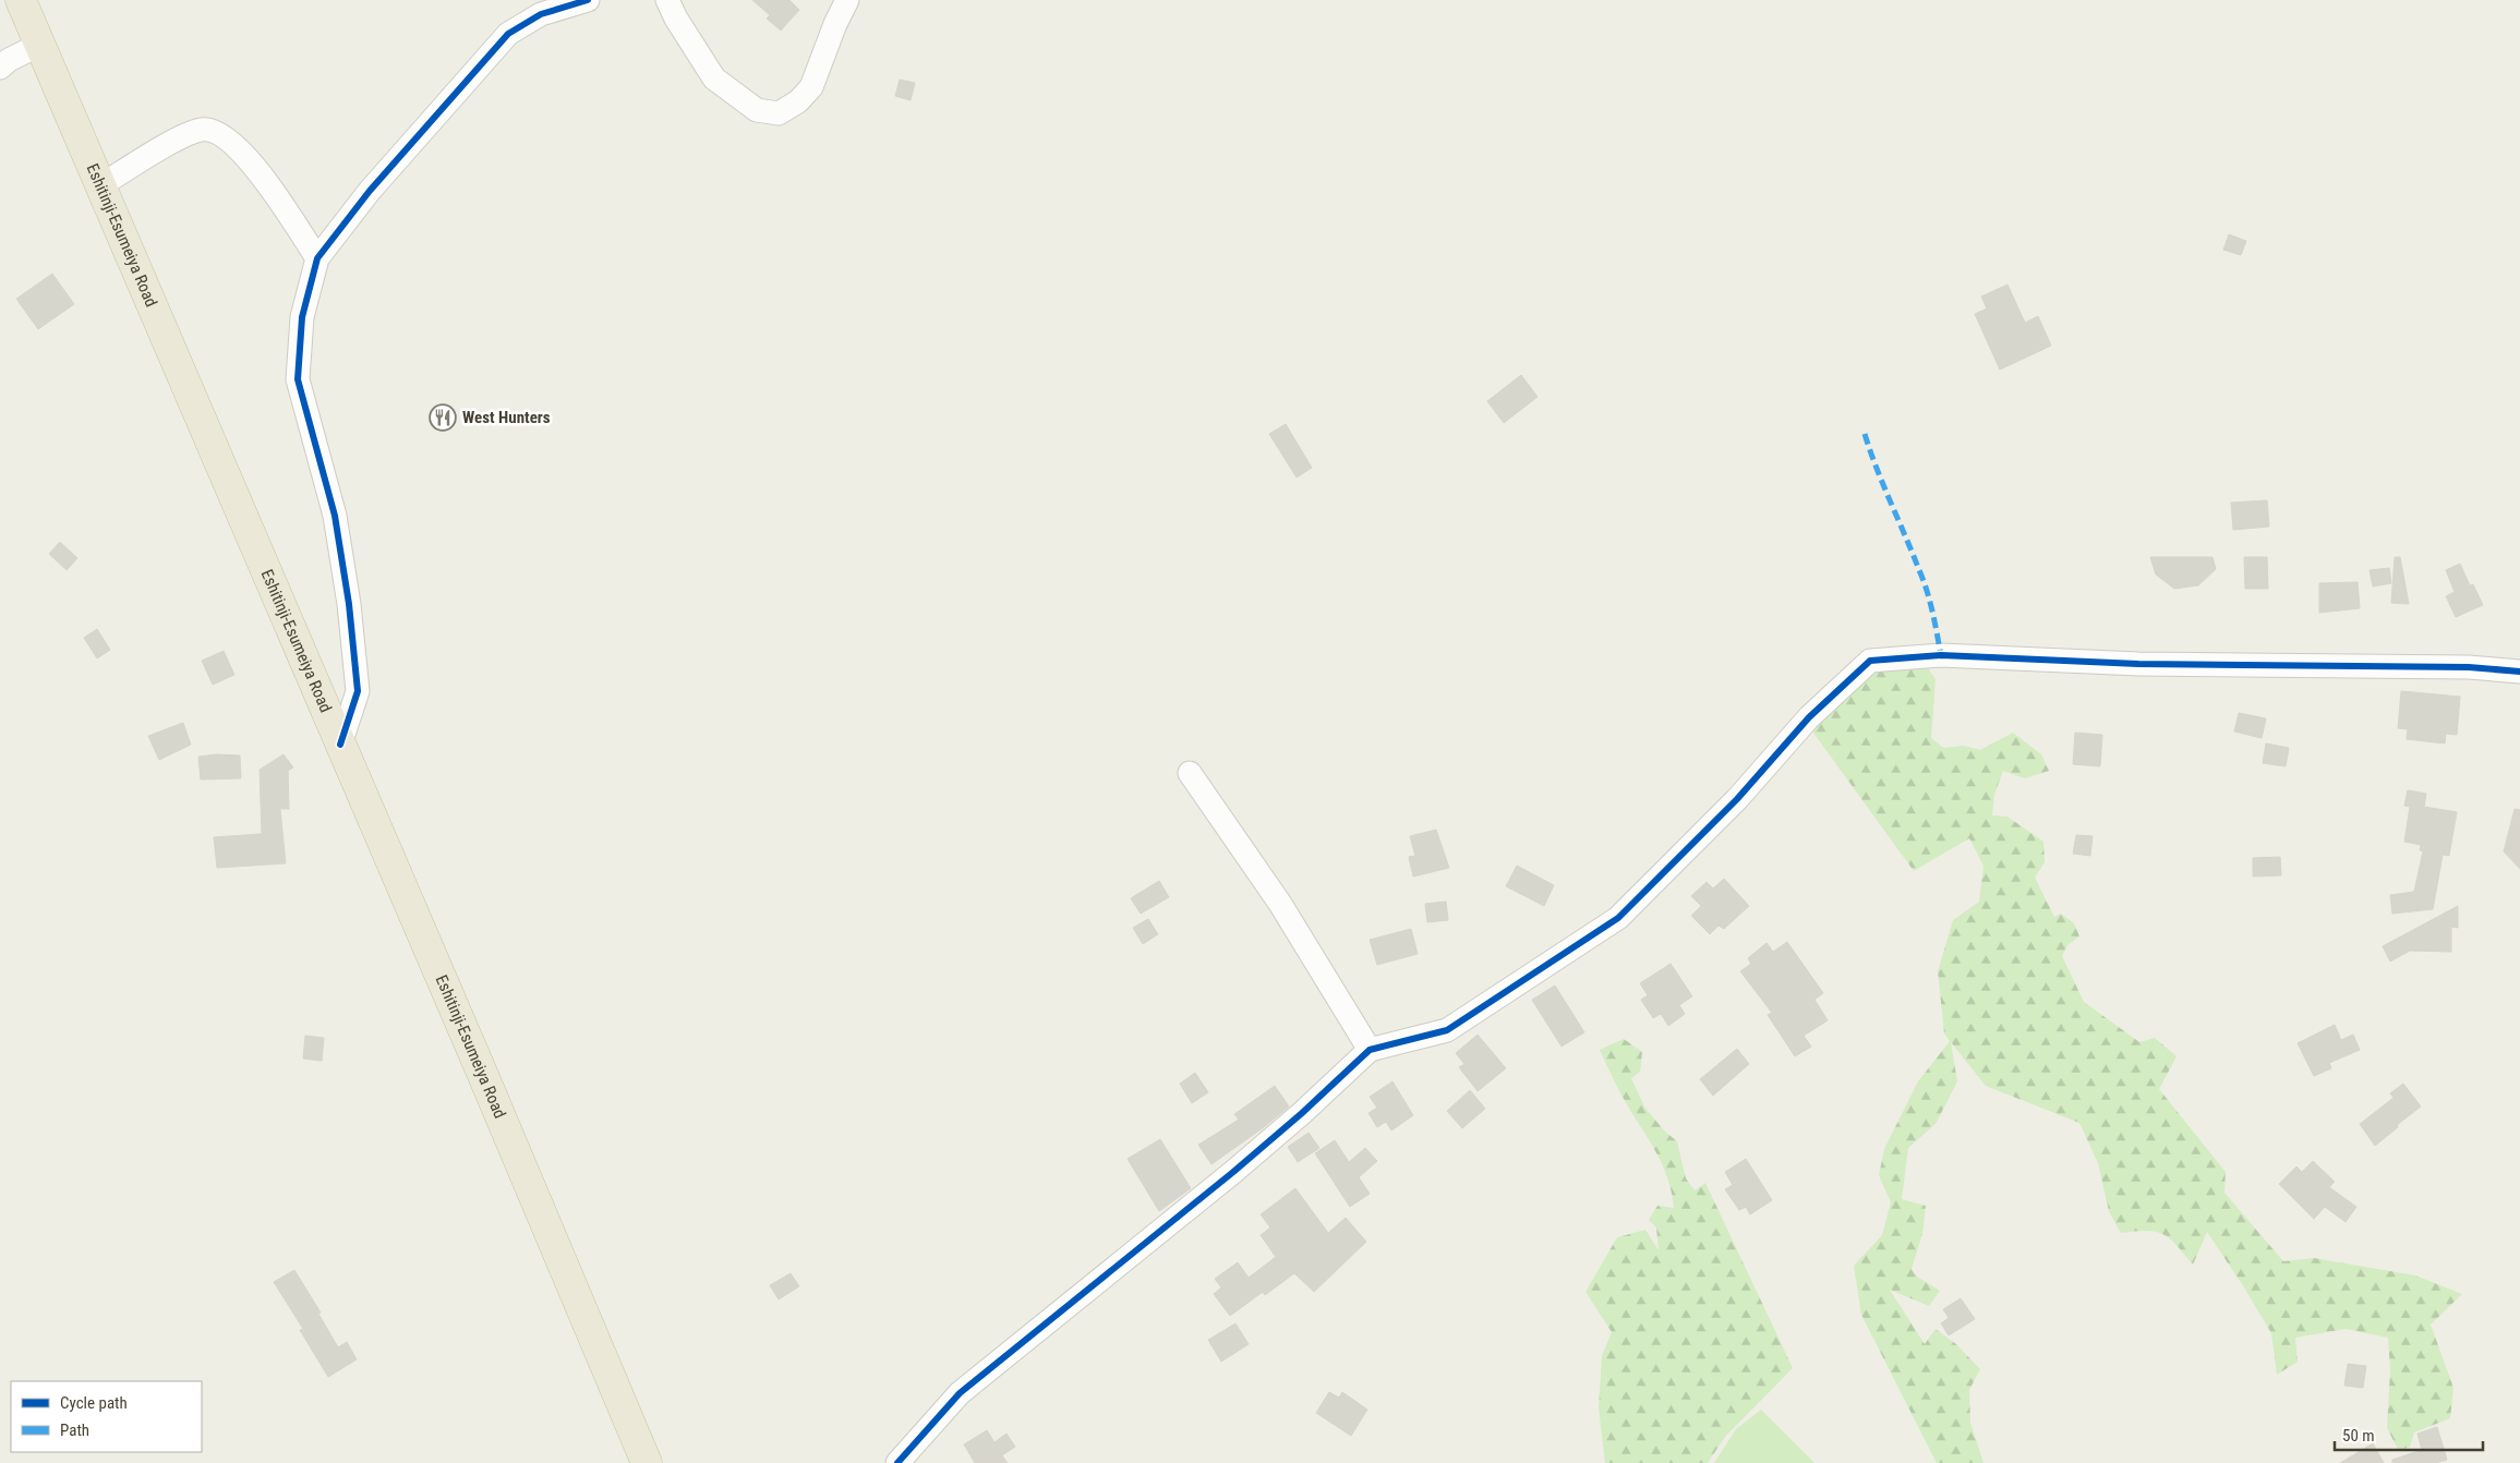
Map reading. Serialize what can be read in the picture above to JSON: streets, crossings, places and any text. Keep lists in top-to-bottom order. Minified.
{"streets":{"highway":["Eshitinji-Esumeiya Road"]},"places":{"restaurant":["West Hunters"]},"legend":["Cycle path","Path"],"scale_bar":"50 m"}
